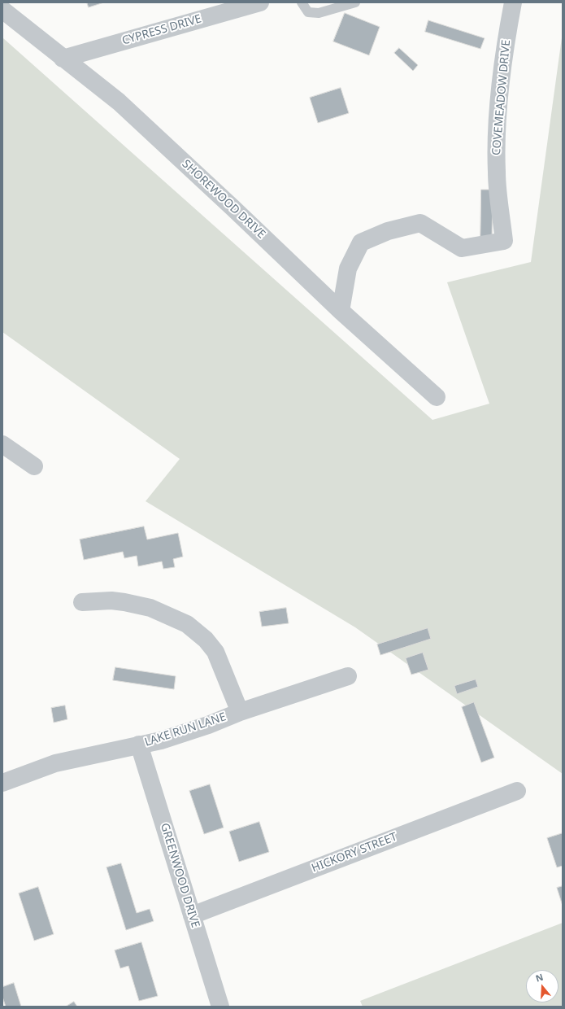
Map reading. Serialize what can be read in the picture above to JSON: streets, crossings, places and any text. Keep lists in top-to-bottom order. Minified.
{"streets":{"street":["CYPRESS DRIVE","COVEMEADOW DRIVE","SHOREWOOD DRIVE","LAKE RUN LANE","HICKORY STREET","GREENWOOD DRIVE"]},"crossings":[["CYPRESS DRIVE","SHOREWOOD DRIVE"],["COVEMEADOW DRIVE","SHOREWOOD DRIVE"],["LAKE RUN LANE","GREENWOOD DRIVE"],["HICKORY STREET","GREENWOOD DRIVE"]],"north":"top"}
